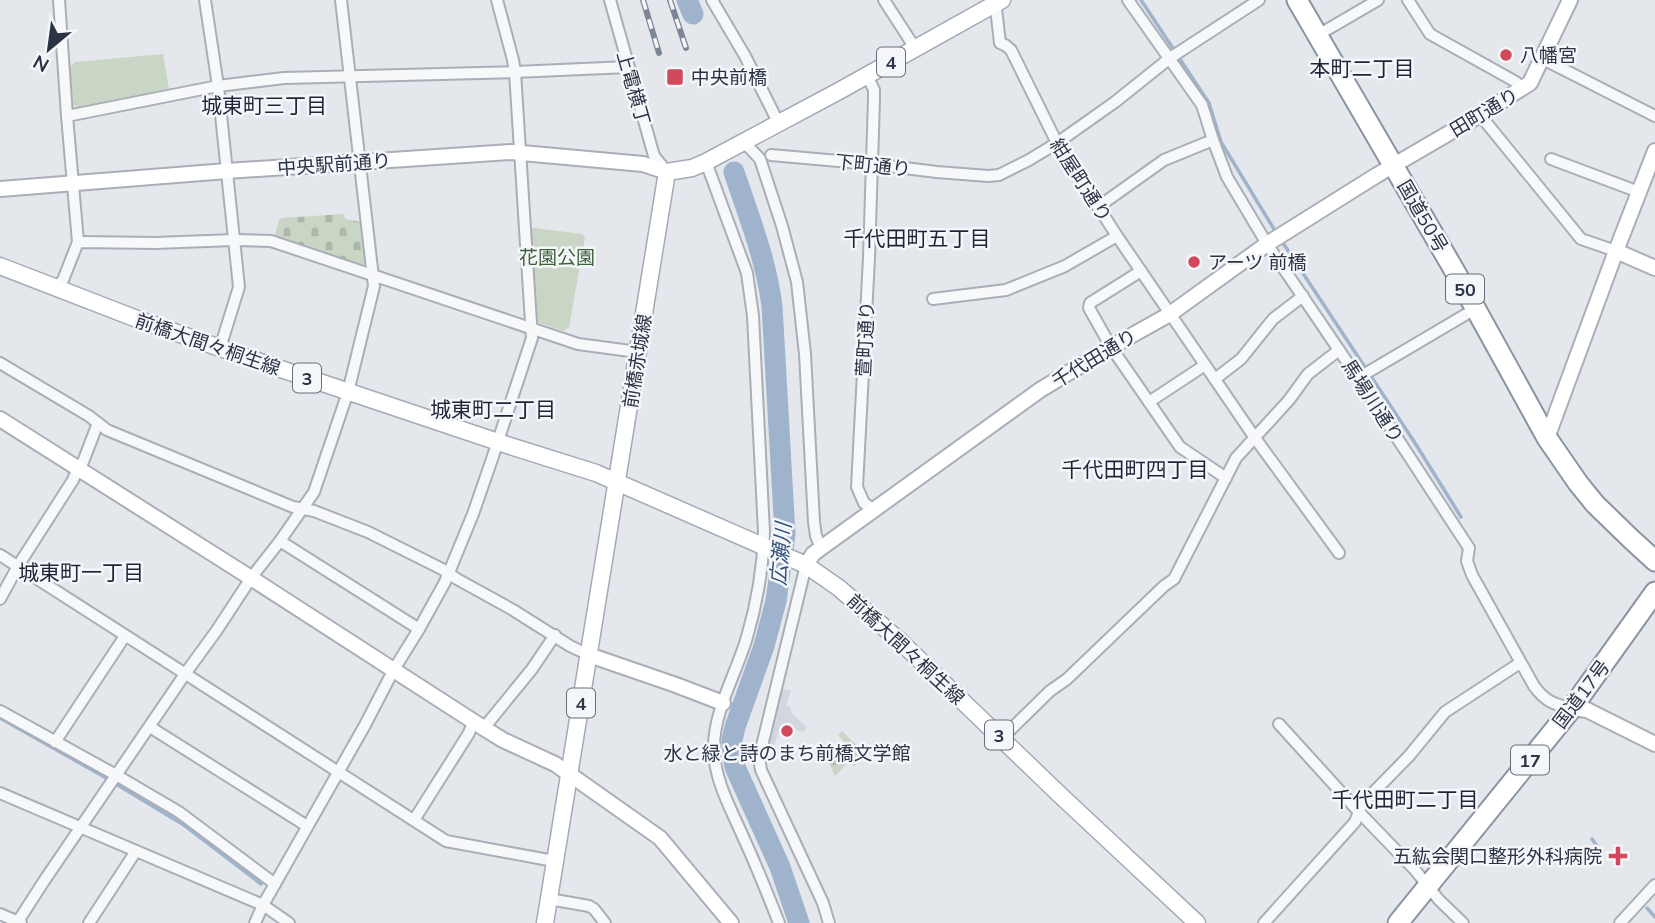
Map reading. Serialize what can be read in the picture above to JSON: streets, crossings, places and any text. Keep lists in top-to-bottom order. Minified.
{"streets":{"highway":["国道50号","50","国道17号","17"],"main road":["4","前橋大間々桐生線","前橋赤城線","3"],"street":["上電横丁","田町通り","中央駅前通り","下町通り","紺屋町通り","萱町通り","千代田通り","馬場川通り"]},"crossings":[["4","上電横丁"],["4","中央駅前通り"],["4","紺屋町通り"],["4","萱町通り"],["4","前橋赤城線"],["上電横丁","中央駅前通り"],["上電横丁","前橋赤城線"],["田町通り","国道50号"],["田町通り","千代田通り"],["中央駅前通り","前橋赤城線"],["下町通り","紺屋町通り"],["下町通り","萱町通り"],["紺屋町通り","千代田通り"],["国道50号","千代田通り"],["萱町通り","千代田通り"],["前橋大間々桐生線","千代田通り"],["前橋大間々桐生線","前橋赤城線"],["前橋大間々桐生線","3"],["千代田通り","3"],["千代田通り","馬場川通り"],["馬場川通り","国道17号"]],"districts":["本町二丁目","城東町三丁目","千代田町五丁目","城東町二丁目","千代田町四丁目","城東町一丁目","千代田町二丁目"],"water":["広瀬川"],"parks":["花園公園"],"places":{"other":["八幡宮","アーツ 前橋","水と緑と詩のまち前橋文学館"],"transit":["中央前橋"],"health":["五紘会関口整形外科病院"]},"north":"bottom left"}
